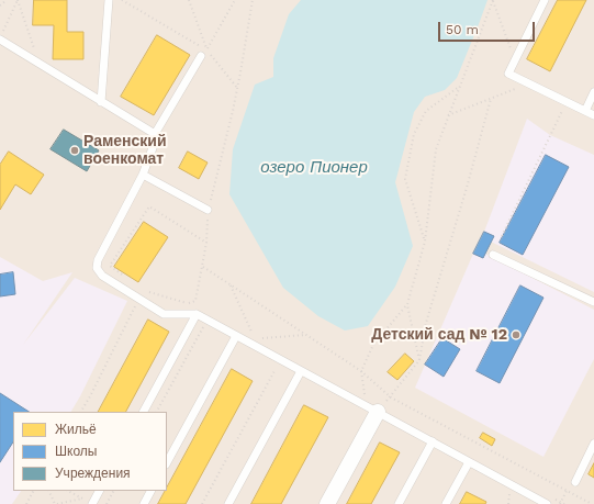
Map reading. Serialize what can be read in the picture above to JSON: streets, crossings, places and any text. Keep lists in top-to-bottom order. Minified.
{"water":["озеро Пионер"],"places":["Раменский военкомат","Детский сад № 12"],"legend":["Жильё","Школы","Учреждения"],"scale_bar":"50 m"}
